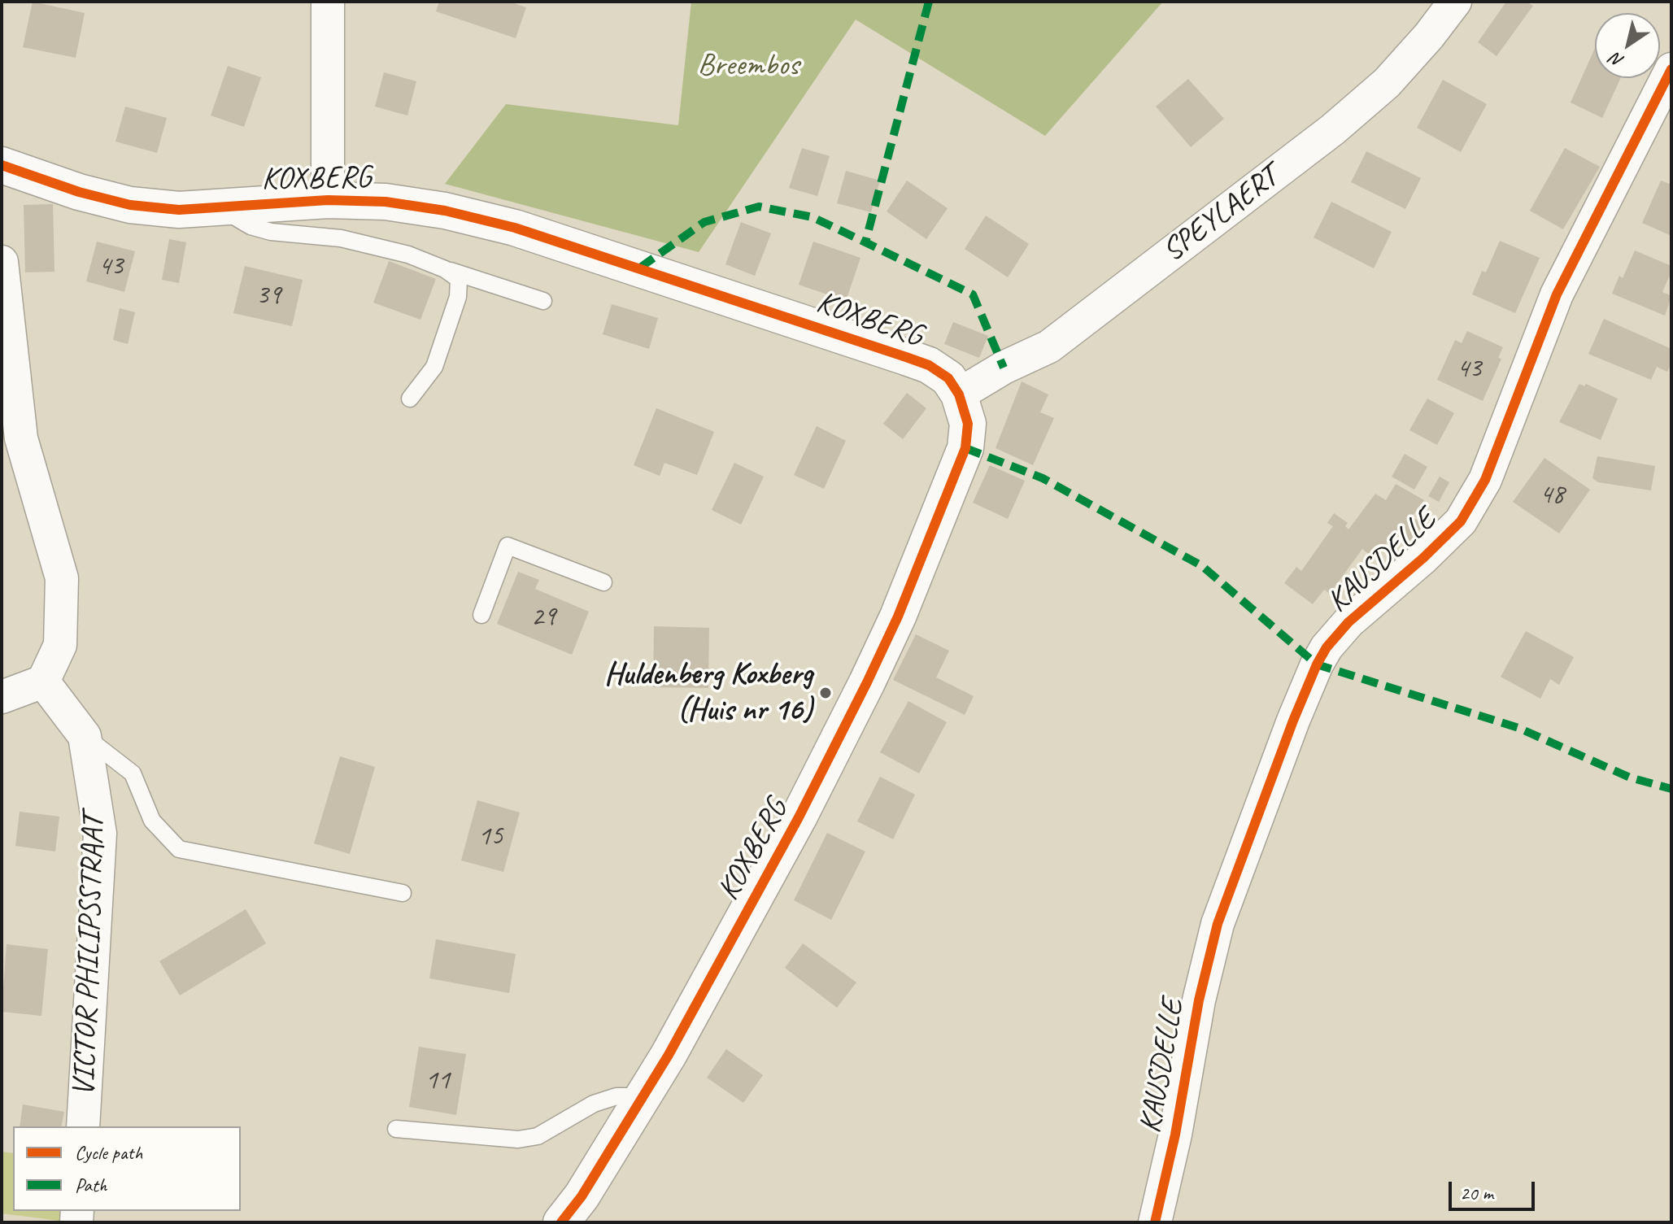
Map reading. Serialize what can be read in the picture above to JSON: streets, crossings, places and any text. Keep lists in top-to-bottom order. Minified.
{"streets":{"street":["KOXBERG","SPEYLAERT","KAUSDELLE","VICTOR PHILIPSSTRAAT"]},"crossings":[["KOXBERG","SPEYLAERT"]],"parks":["Breembos"],"places":["Huldenberg Koxberg (Huis nr 16)"],"house_numbers":["43","39","43","48","29","15","11"],"legend":["Cycle path","Path"],"scale_bar":"20 m","north":"bottom left"}
